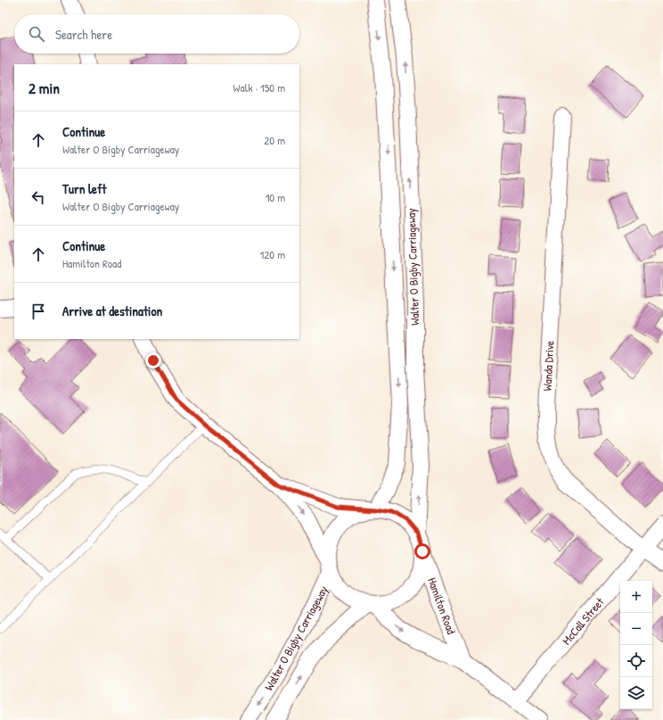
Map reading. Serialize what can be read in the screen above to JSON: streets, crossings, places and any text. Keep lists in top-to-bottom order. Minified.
{"streets":{"street":["Walter O Bigby Carriageway","Wanda Drive","Hamilton Road","McCall Street"]},"crossings":[["Walter O Bigby Carriageway","Hamilton Road"],["Wanda Drive","McCall Street"],["Hamilton Road","McCall Street"]],"page":{"search":"Search here","heading":["2 min","Walk · 150 m"],"list":[["Continue","Walter O Bigby Carriageway","20 m"],["Turn left","Walter O Bigby Carriageway","10 m"],["Continue","Hamilton Road","120 m"],"Arrive at destination"],"map_buttons":["+","−"]}}
